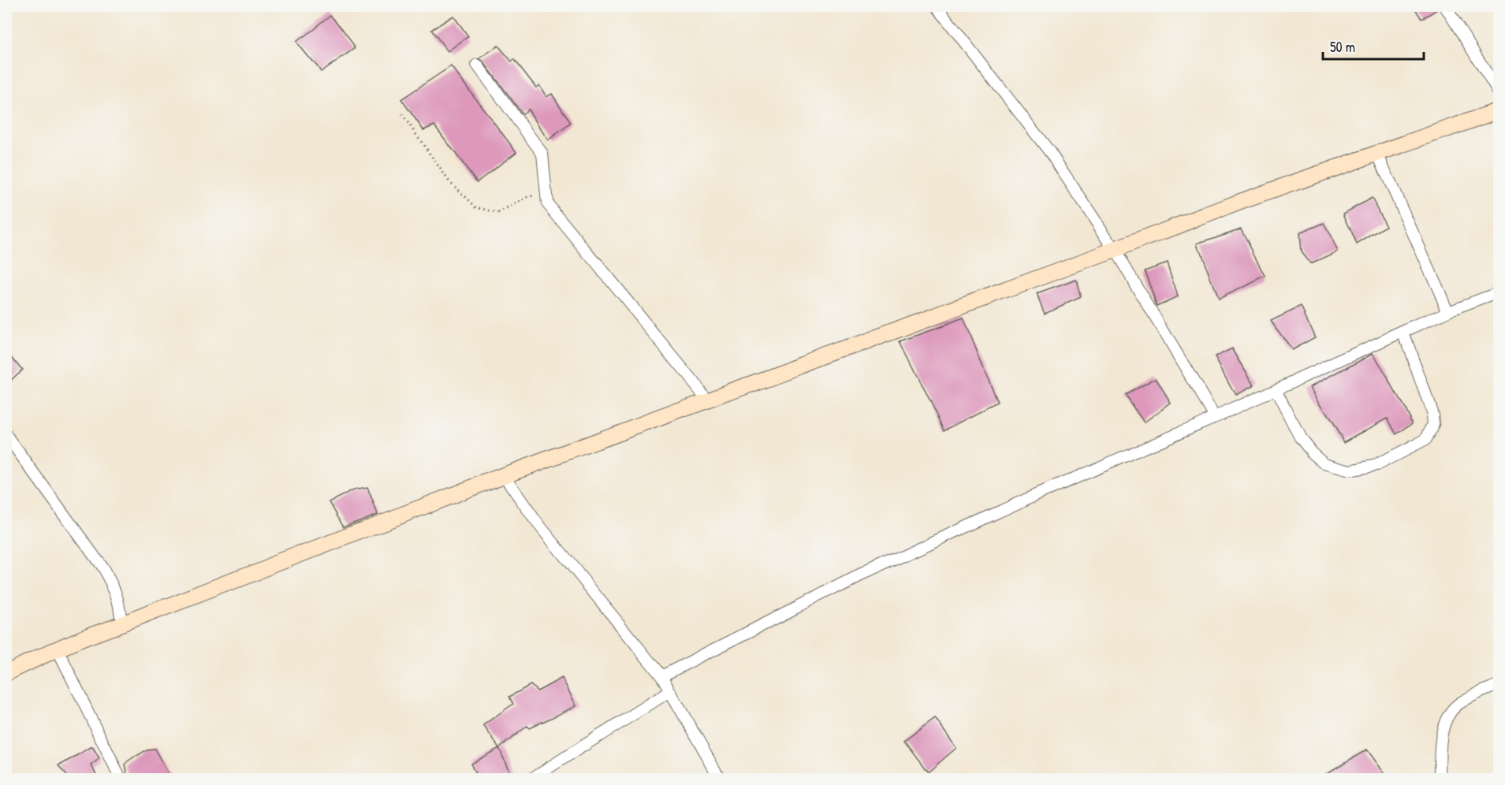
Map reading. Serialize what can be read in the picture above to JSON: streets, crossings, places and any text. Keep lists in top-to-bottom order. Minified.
{"scale_bar":"50 m"}
